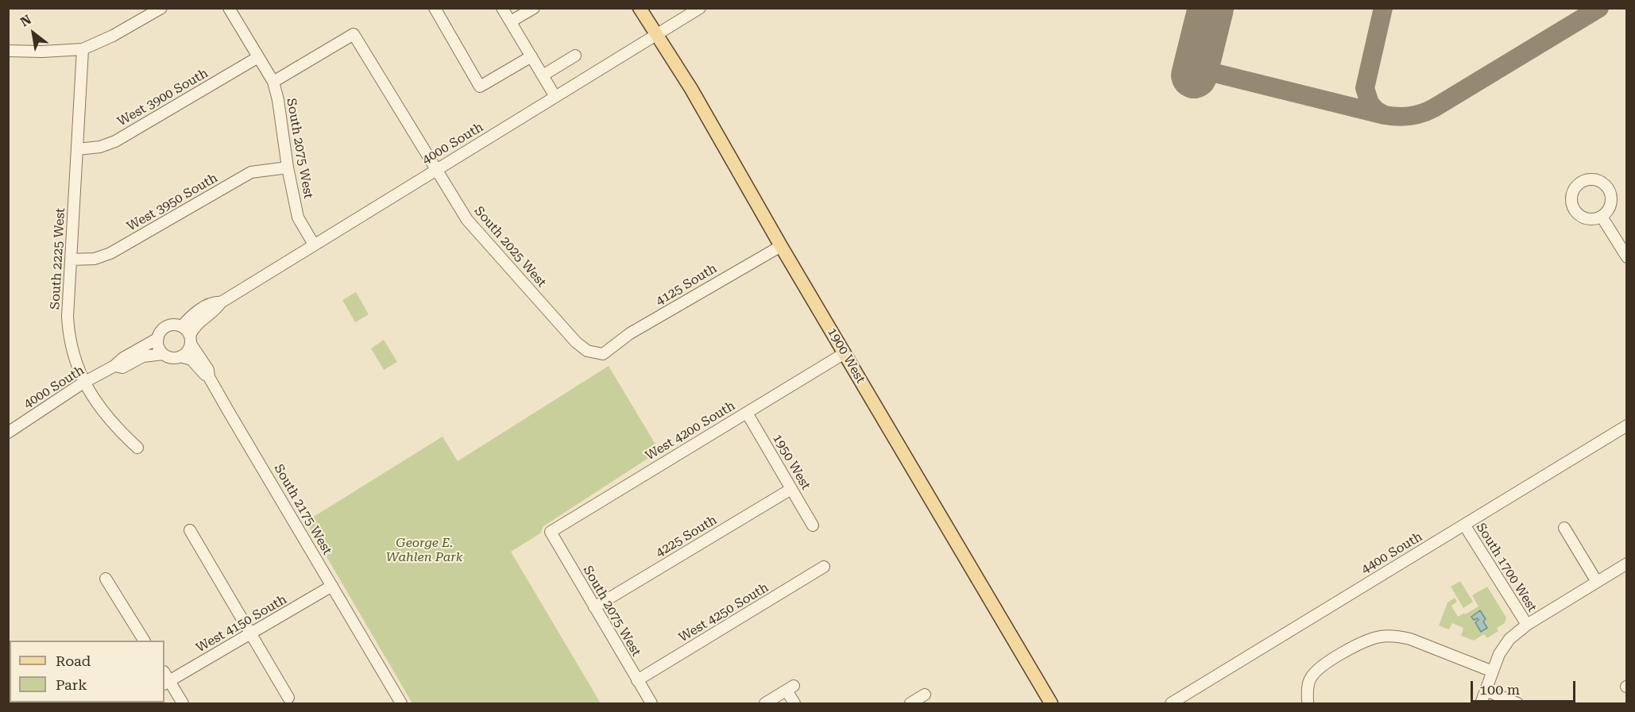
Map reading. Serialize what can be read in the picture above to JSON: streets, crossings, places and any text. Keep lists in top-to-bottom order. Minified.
{"streets":{"main road":["1900 West"],"street":["West 3900 South","4000 South","South 2075 West","West 3950 South","South 2025 West","South 2225 West","4125 South","West 4200 South","1950 West","South 2175 West","4225 South","4400 South","South 1700 West","West 4250 South","West 4150 South"]},"crossings":[["West 3900 South","South 2075 West"],["West 3900 South","South 2225 West"],["4000 South","South 2075 West"],["4000 South","South 2025 West"],["4000 South","South 2225 West"],["4000 South","1900 West"],["4000 South","South 2175 West"],["South 2075 West","West 3950 South"],["South 2075 West","South 2025 West"],["South 2075 West","West 4200 South"],["South 2075 West","4225 South"],["South 2075 West","West 4250 South"],["West 3950 South","South 2225 West"],["South 2025 West","4125 South"],["4125 South","1900 West"],["1900 West","West 4200 South"],["West 4200 South","1950 West"],["1950 West","4225 South"],["South 2175 West","West 4150 South"],["4400 South","South 1700 West"]],"parks":["George E. Wahlen Park"],"legend":["Road","Park"],"scale_bar":"100 m","north":"top left"}
